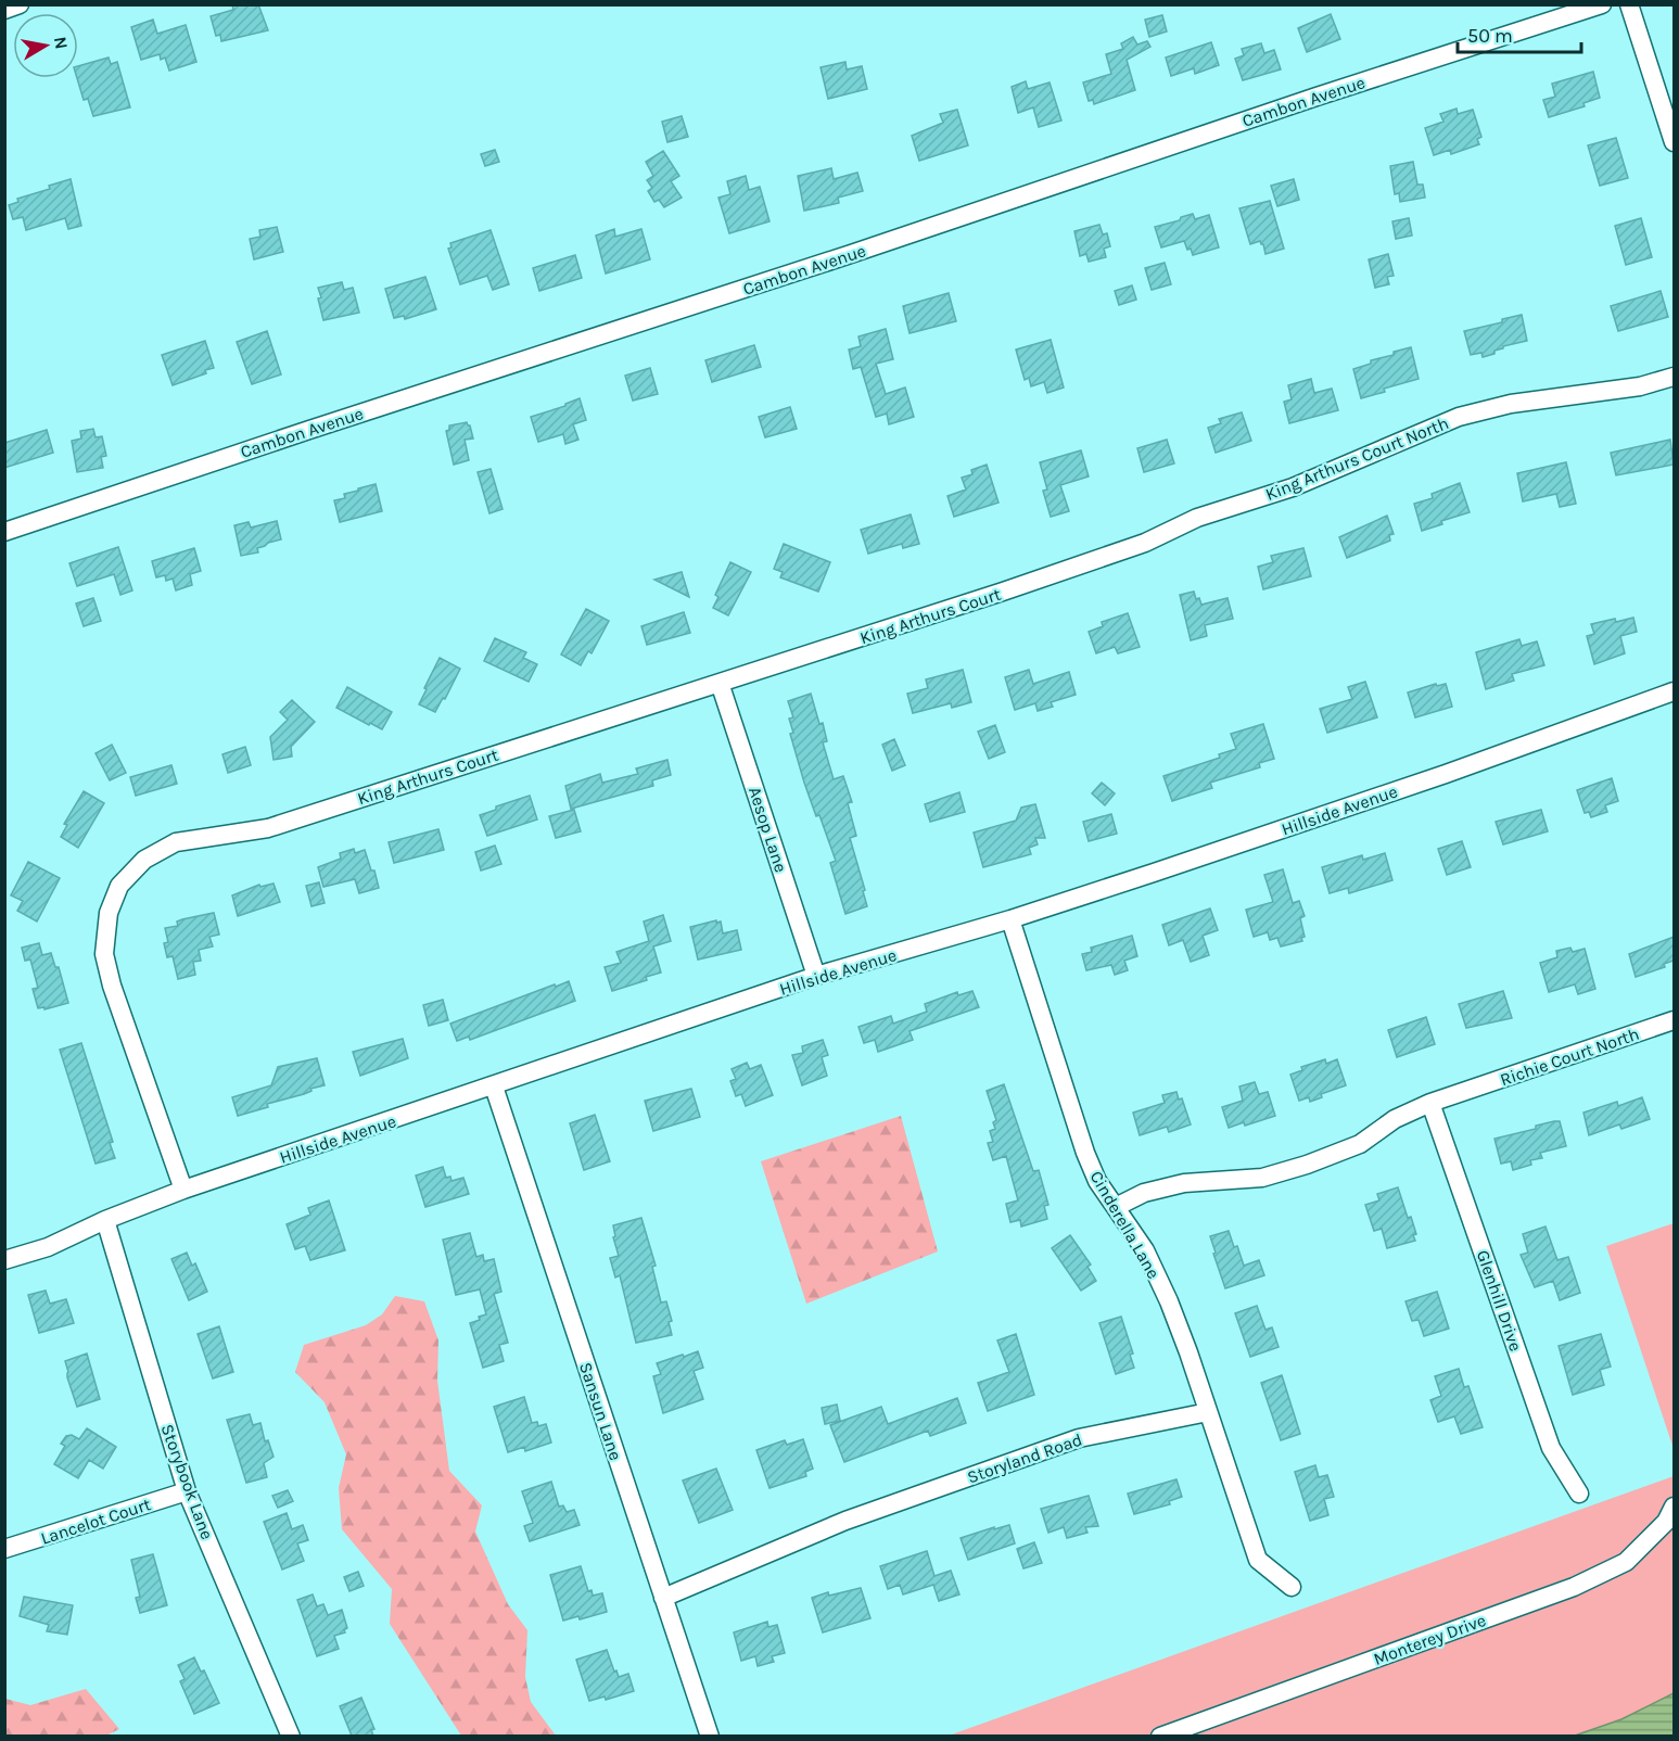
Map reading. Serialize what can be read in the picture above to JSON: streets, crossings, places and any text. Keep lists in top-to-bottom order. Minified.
{"streets":{"street":["Cambon Avenue","King Arthurs Court North","King Arthurs Court","Hillside Avenue","Aesop Lane","Richie Court North","Cinderella Lane","Glenhill Drive","Sansun Lane","Storyland Road","Storybook Lane","Lancelot Court","Monterey Drive"]},"crossings":[["King Arthurs Court North","King Arthurs Court"],["King Arthurs Court","Hillside Avenue"],["King Arthurs Court","Aesop Lane"],["Hillside Avenue","Aesop Lane"],["Hillside Avenue","Cinderella Lane"],["Hillside Avenue","Sansun Lane"],["Hillside Avenue","Storybook Lane"],["Richie Court North","Glenhill Drive"],["Cinderella Lane","Storyland Road"],["Sansun Lane","Storyland Road"],["Storybook Lane","Lancelot Court"]],"scale_bar":"50 m","north":"right"}
